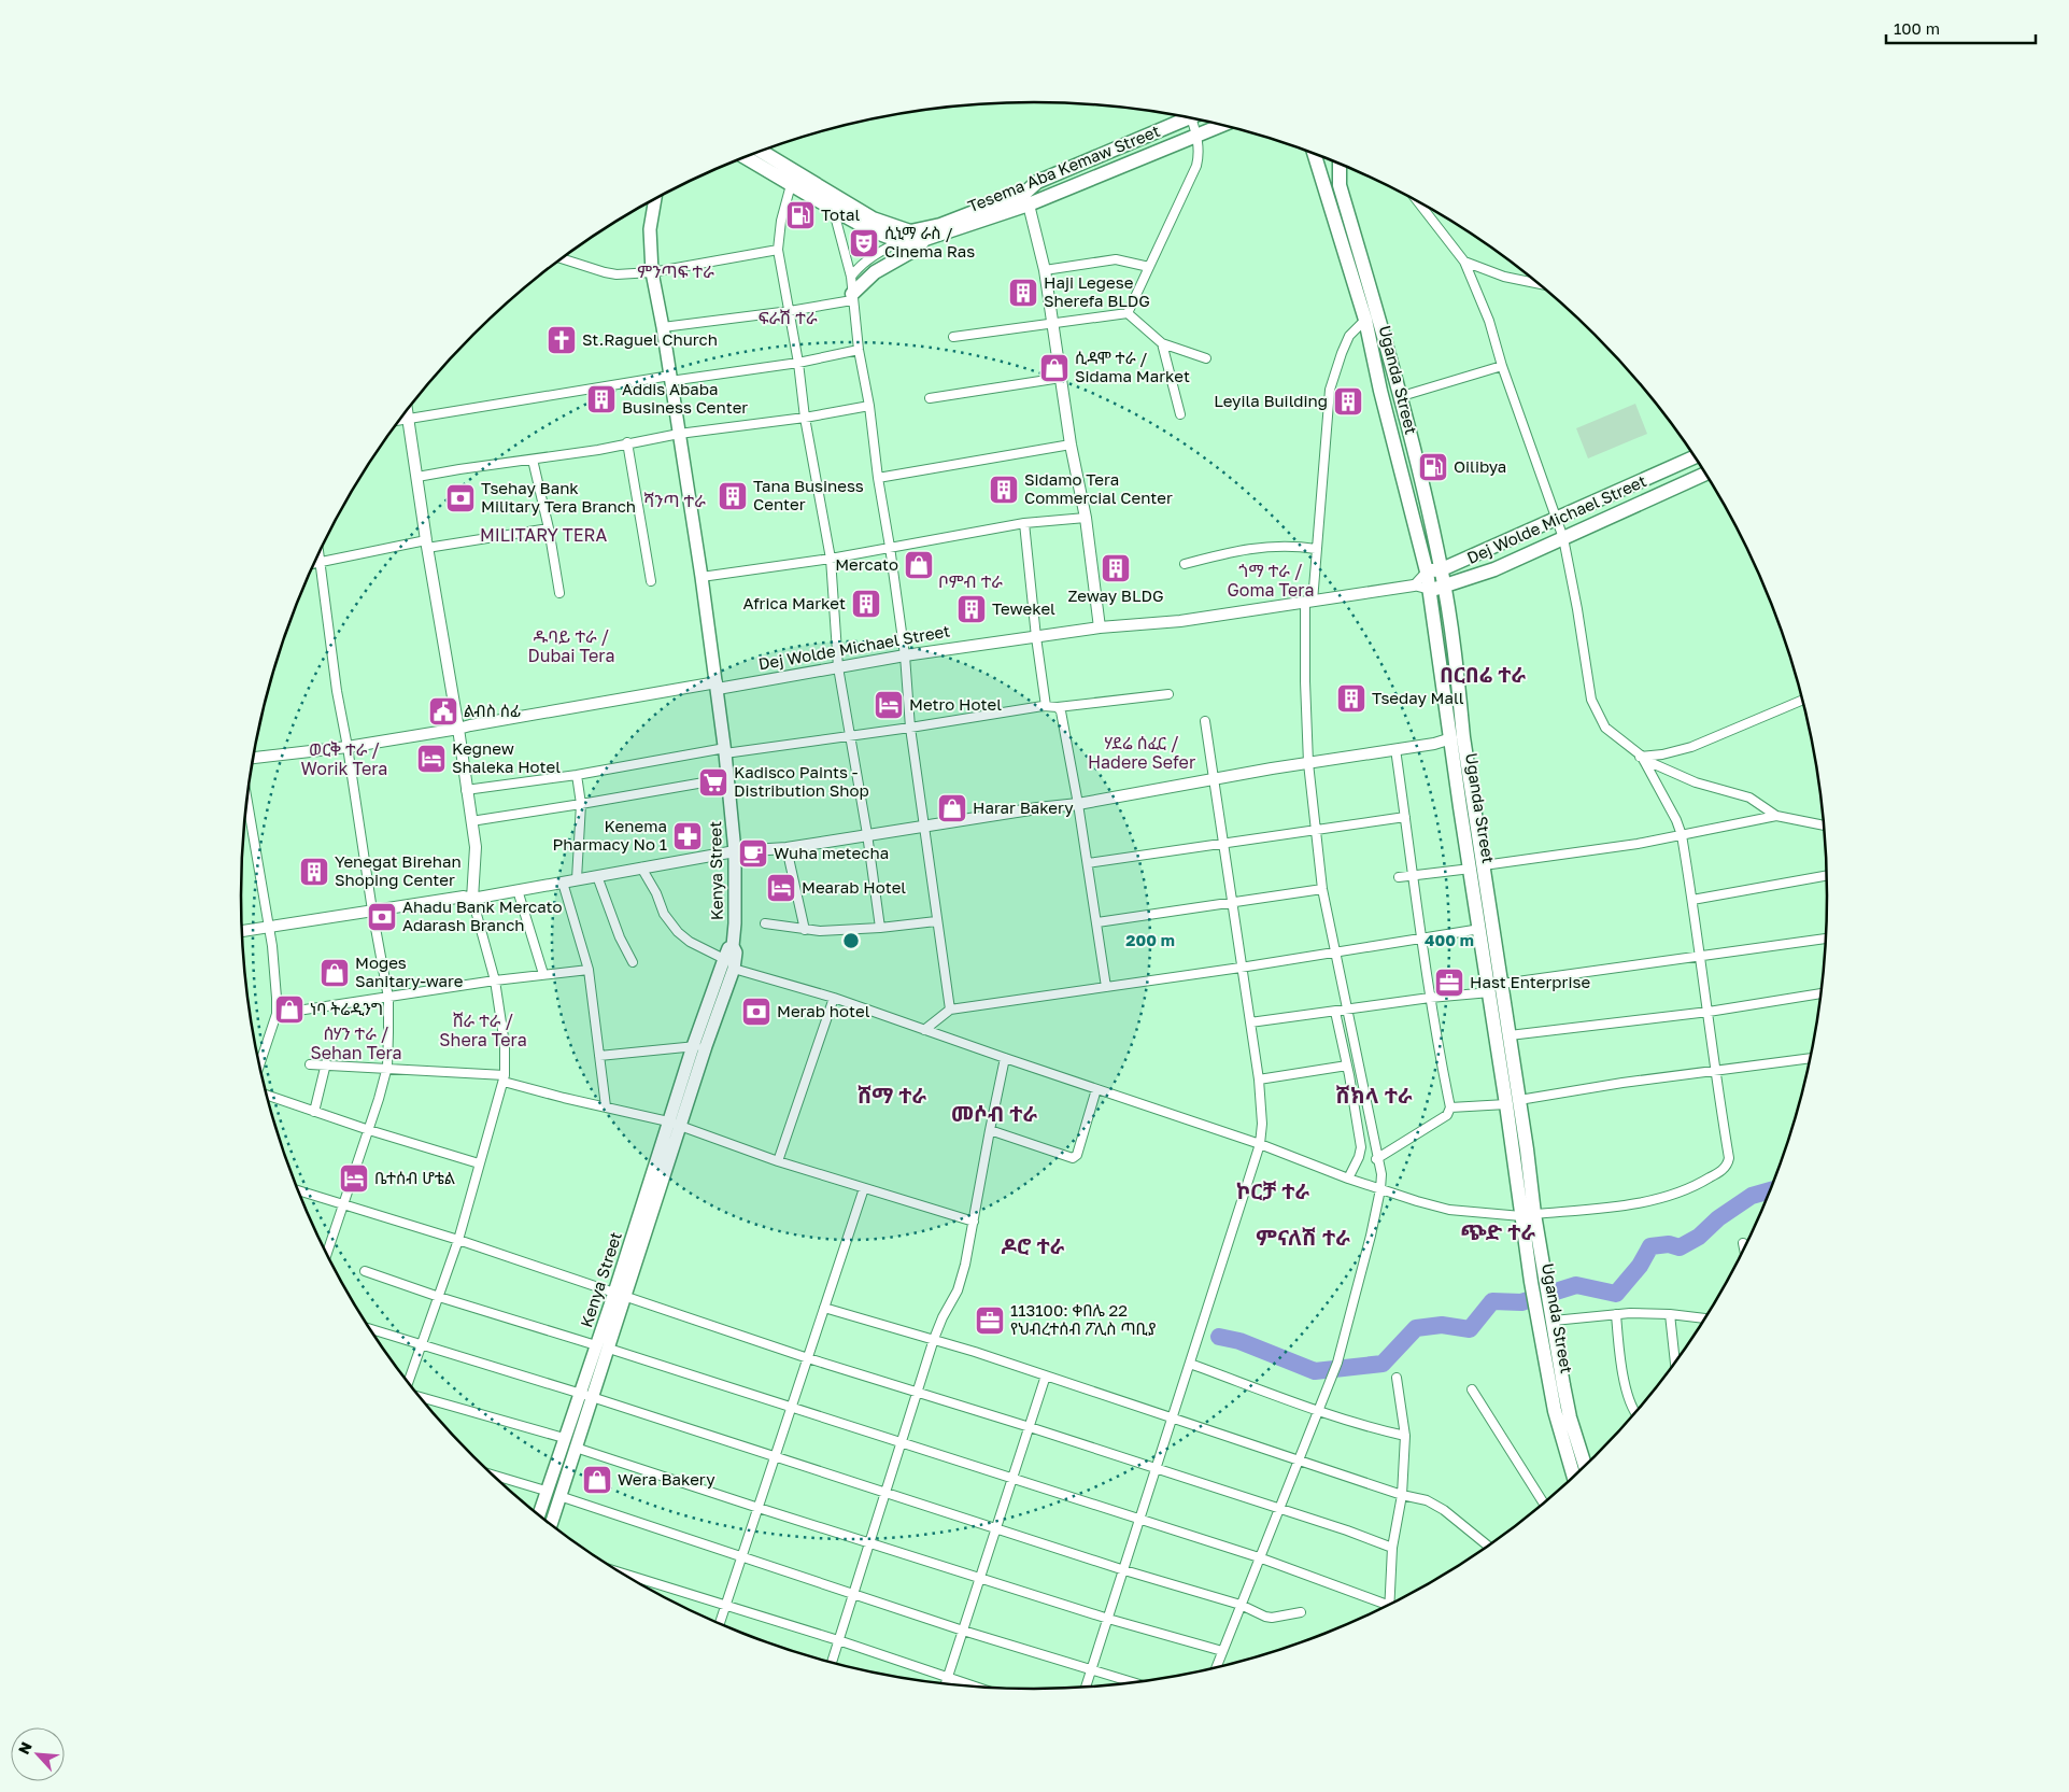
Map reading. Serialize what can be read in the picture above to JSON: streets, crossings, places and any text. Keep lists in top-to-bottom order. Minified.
{"streets":{"main road":["Tesema Aba Kemaw Street","Uganda Street","Dej Wolde Michael Street","Kenya Street"]},"crossings":[["Uganda Street","Dej Wolde Michael Street"],["Dej Wolde Michael Street","Kenya Street"]],"districts":["ምንጣፍ ተራ","ፍራሽ ተራ","ሻንጣ ተራ","MILITARY TERA","ጎማ ተራ / Goma Tera","ቦምብ ተራ","ዱባይ ተራ / Dubai Tera","በርበሬ ተራ","ሃደሬ ሰፈር / Hadere Sefer","ወርቅ ተራ / Worik Tera","ሸራ ተራ / Shera Tera","ሰሃን ተራ / Sehan Tera","ሸማ ተራ","ሸክላ ተራ","መሶብ ተራ","ኮርቻ ተራ","ጭድ ተራ","ምናለሽ ተራ","ዶሮ ተራ"],"places":{"fuel station":["Total","Oilibya"],"theatre":["ሲኒማ ራስ / Cinema Ras"],"building":["Haji Legese Sherefa BLDG","Addis Ababa Business Center","Leyila Building","Sidamo Tera Commercial Center","Tana Business Center","Zeway BLDG","Africa Market","Tewekel","Tseday Mall","Yenegat Birehan Shoping Center"],"church":["St.Raguel Church"],"shop":["ሲዳሞ ተራ / Sidama Market","Mercato","Harar Bakery","Moges Sanitary-ware","ነባ ትሬዲንግ","Wera Bakery"],"bank":["Tsehay Bank Military Tera Branch","Ahadu Bank Mercato Adarash Branch","Merab hotel"],"hotel":["Metro Hotel","Kegnew Shaleka Hotel","Mearab Hotel","ቤተሰብ ሆቴል"],"public building":["ልብስ ሰፊ"],"supermarket":["Kadisco Paints - Distribution Shop"],"pharmacy":["Kenema Pharmacy No 1"],"cafe":["Wuha metecha"],"office":["Hast Enterprise","113100: ቀበሌ 22 የህብረተሰብ ፖሊስ ጣቢያ"]},"scale_bar":"100 m","north":"top left","rings":["200 m","400 m"]}
